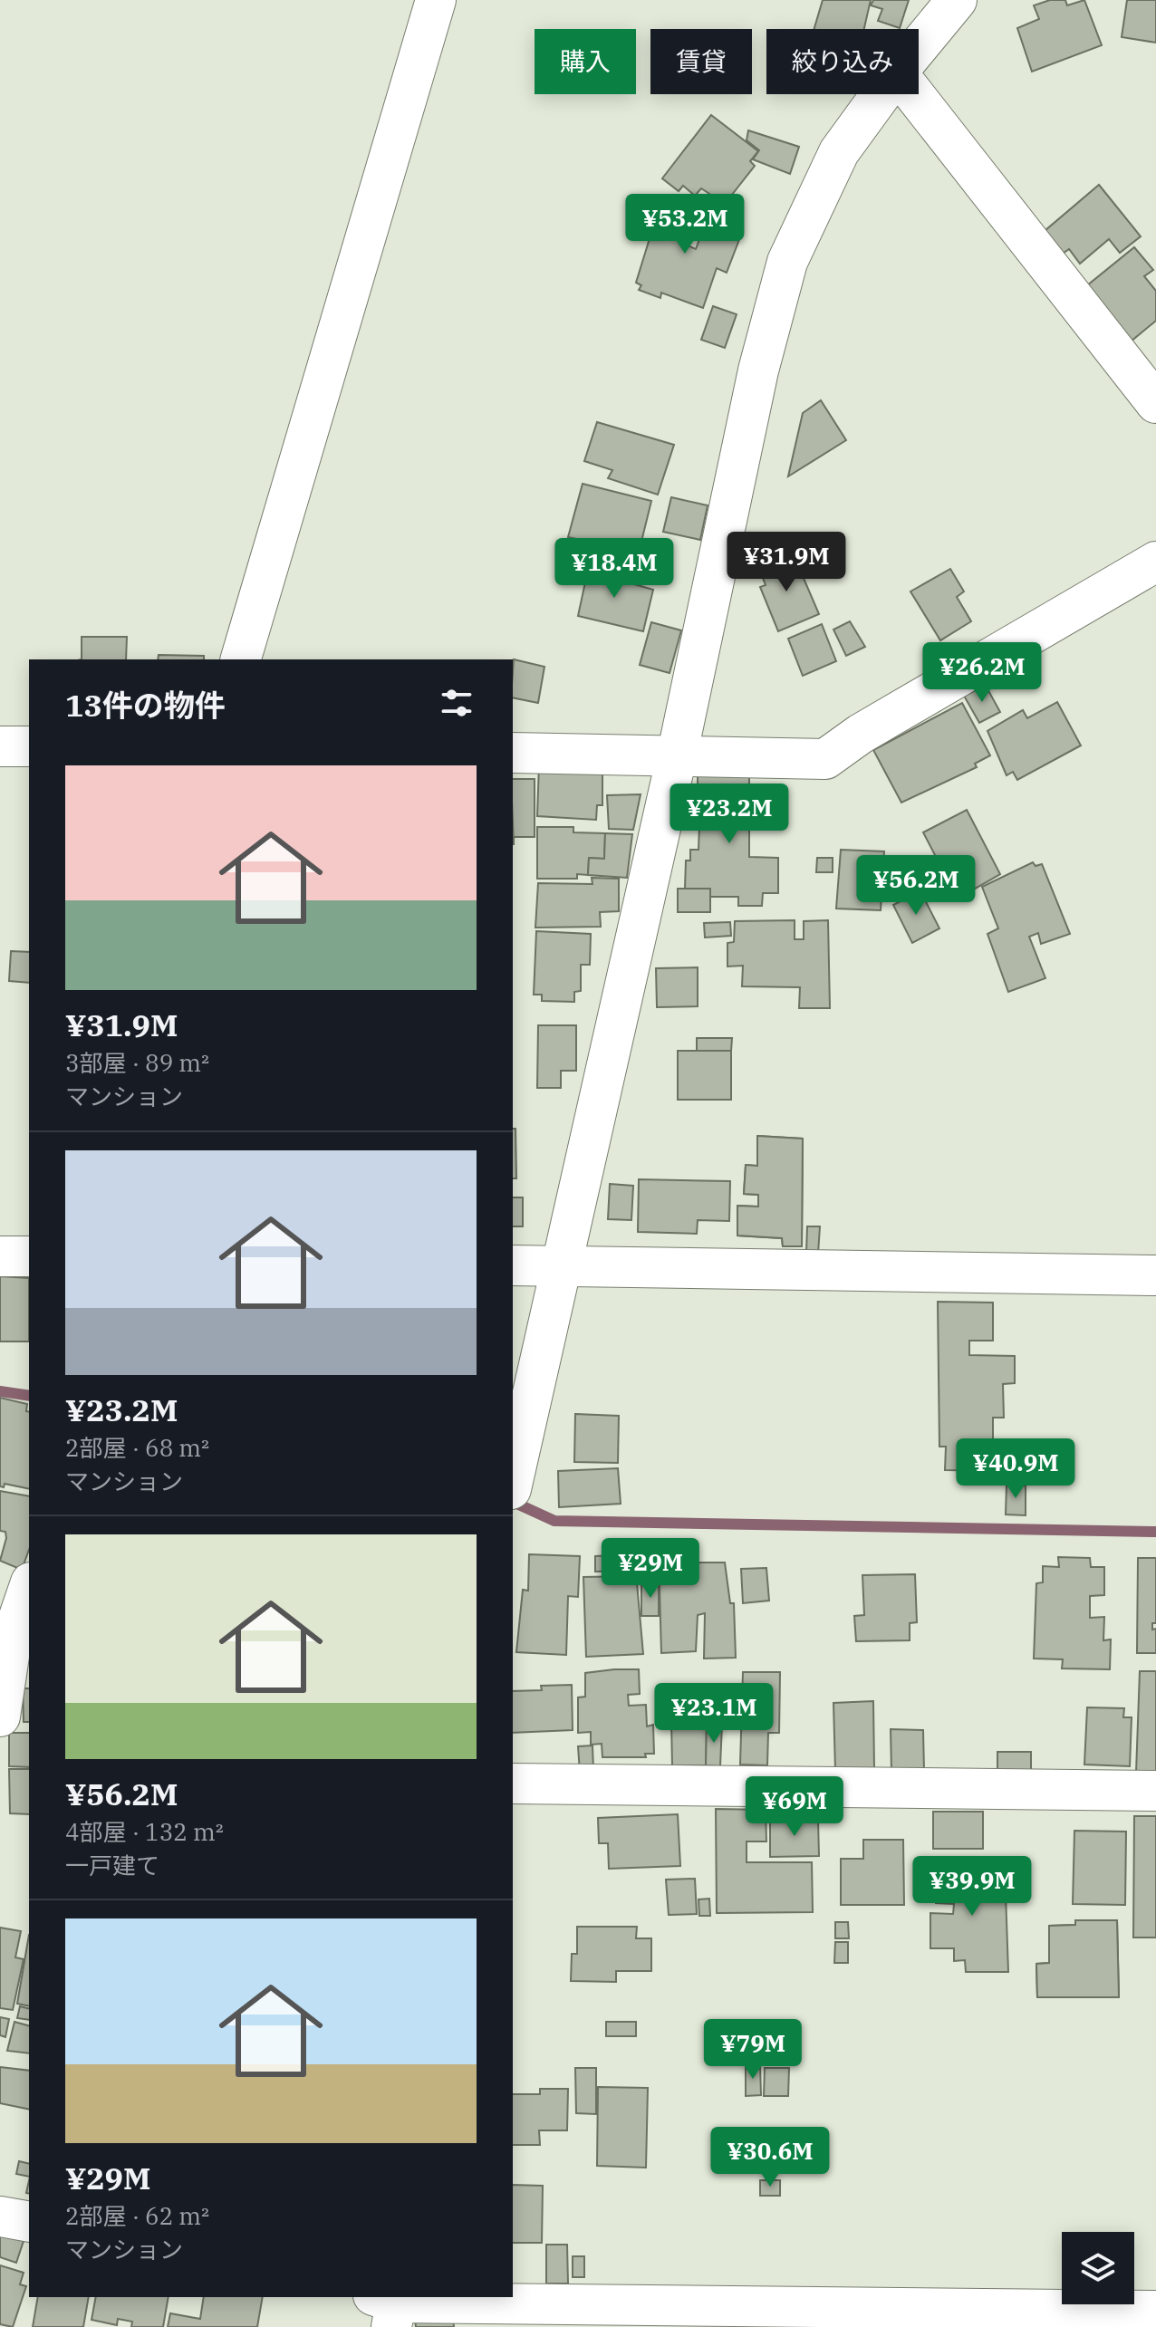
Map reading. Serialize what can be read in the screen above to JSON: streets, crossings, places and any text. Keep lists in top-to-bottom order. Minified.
{"page":{"chip":["購入","賃貸","絞り込み"],"price":["¥53.2M","¥31.9M","¥18.4M","¥26.2M","¥23.2M","¥56.2M","¥40.9M","¥29M","¥23.1M","¥69M","¥39.9M","¥79M","¥30.6M"],"heading":"13件の物件","list":[{"name":"¥31.9M","note":"3部屋 · 89 m² · マンション"},{"name":"¥23.2M","note":"2部屋 · 68 m² · マンション"},{"name":"¥56.2M","note":"4部屋 · 132 m² · 一戸建て"},{"name":"¥29M","note":"2部屋 · 62 m² · マンション"}]}}
